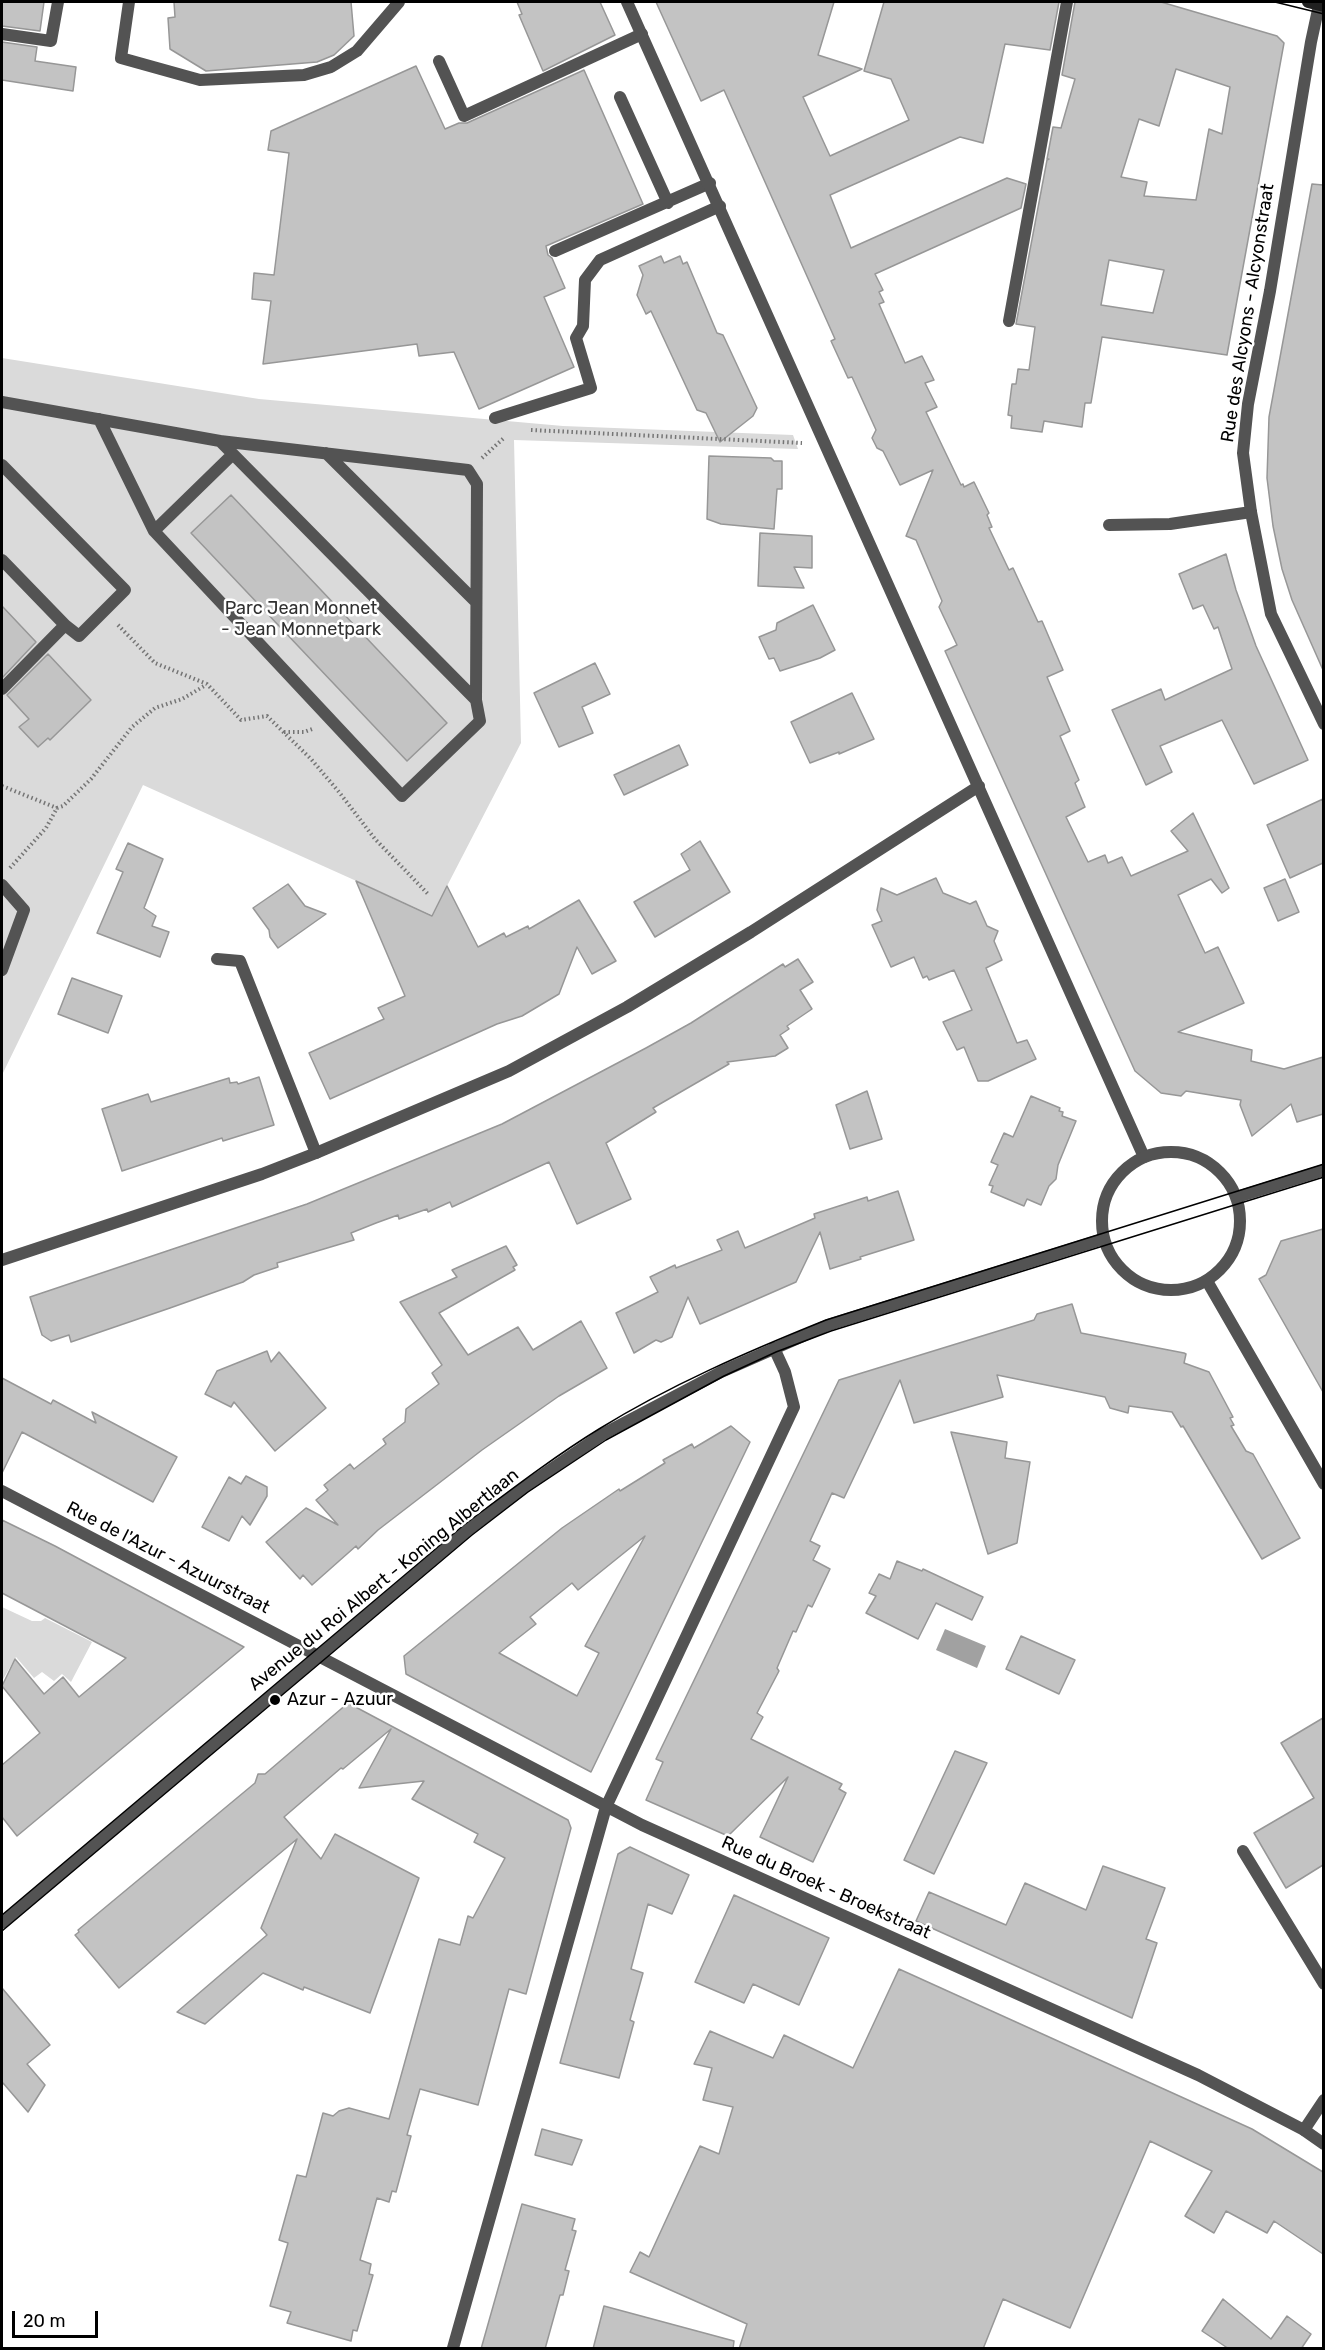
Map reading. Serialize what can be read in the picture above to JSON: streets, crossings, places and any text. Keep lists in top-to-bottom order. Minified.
{"streets":{"street":["Rue des Alcyons - Alcyonstraat","Rue de l'Azur - Azuurstraat","Avenue du Roi Albert - Koning Albertlaan","Rue du Broek - Broekstraat"]},"crossings":[["Rue de l'Azur - Azuurstraat","Avenue du Roi Albert - Koning Albertlaan"],["Rue de l'Azur - Azuurstraat","Rue du Broek - Broekstraat"],["Avenue du Roi Albert - Koning Albertlaan","Rue du Broek - Broekstraat"]],"parks":["Parc Jean Monnet - Jean Monnetpark"],"places":["Azur - Azuur"],"scale_bar":"20 m"}
